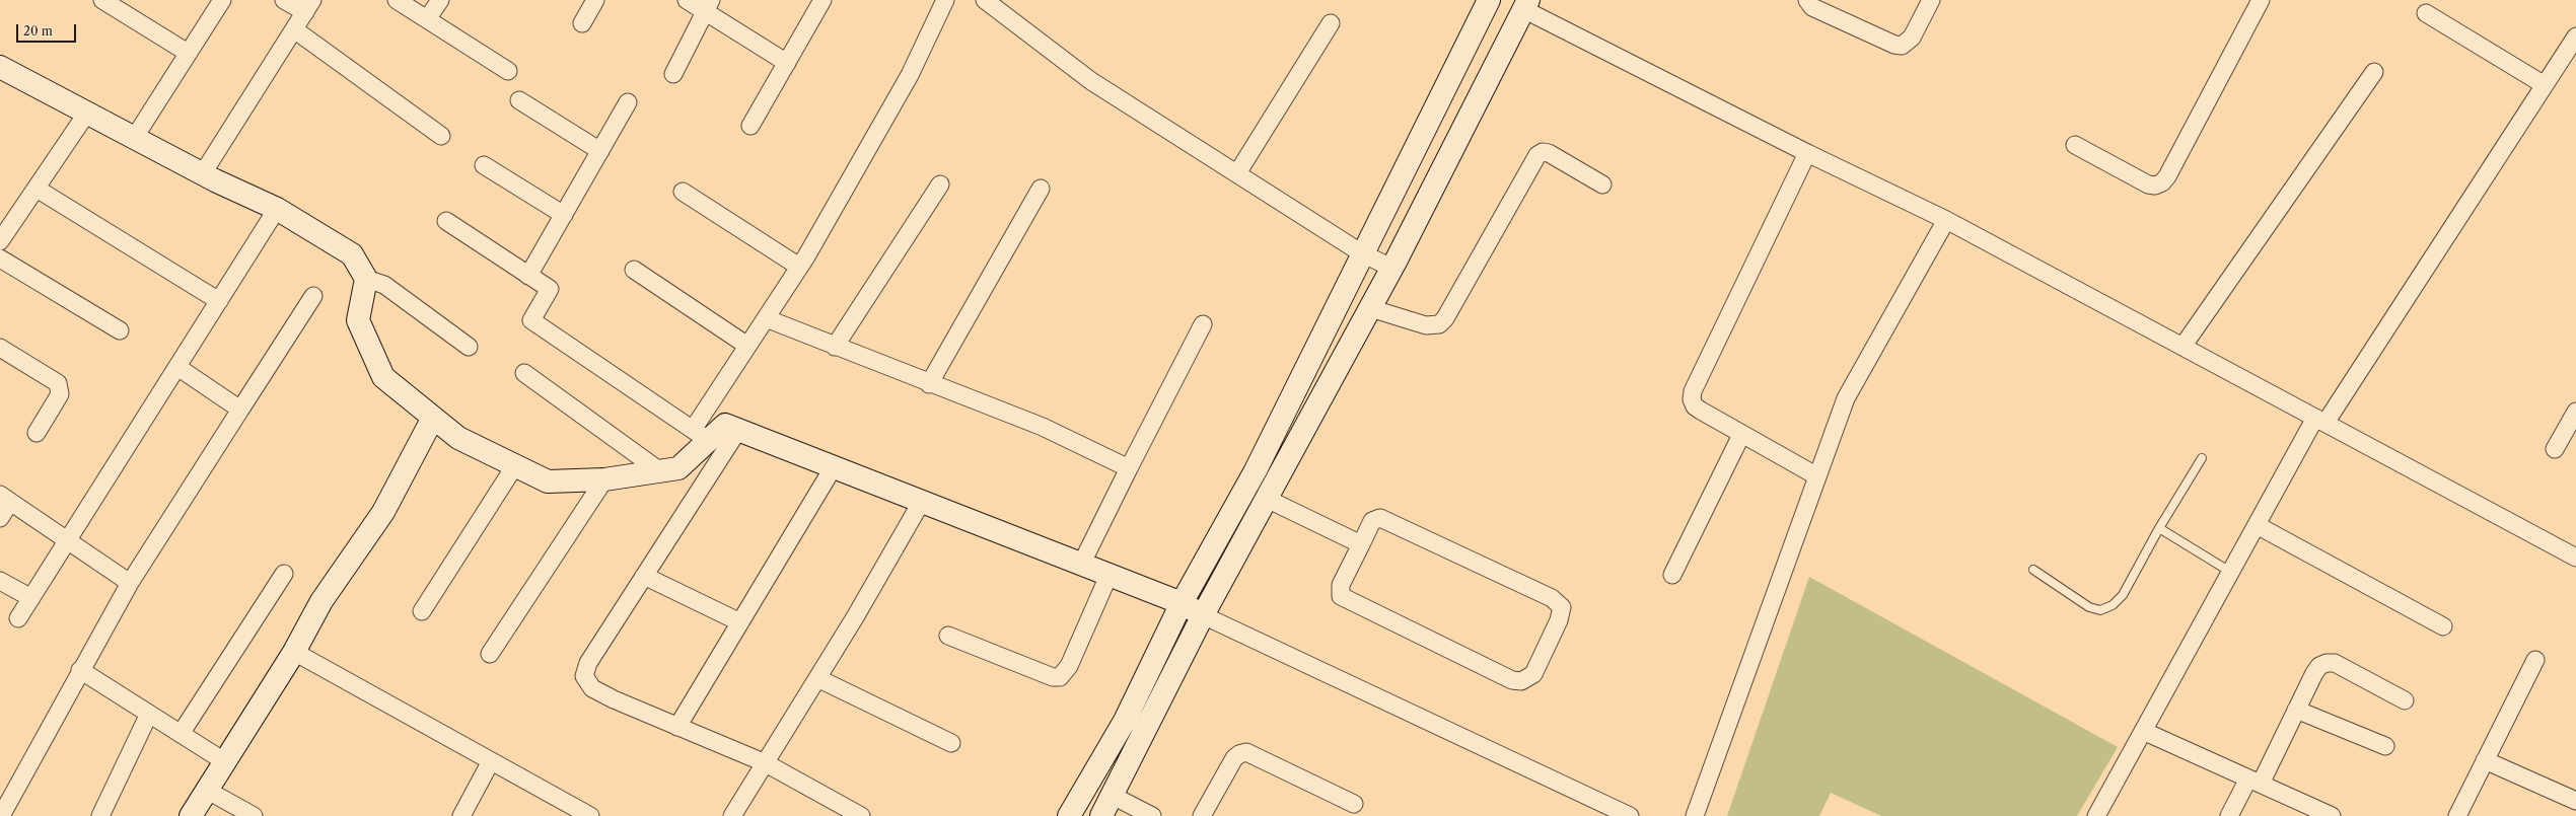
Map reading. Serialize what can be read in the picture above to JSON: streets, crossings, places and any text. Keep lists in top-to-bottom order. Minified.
{"scale_bar":"20 m"}
